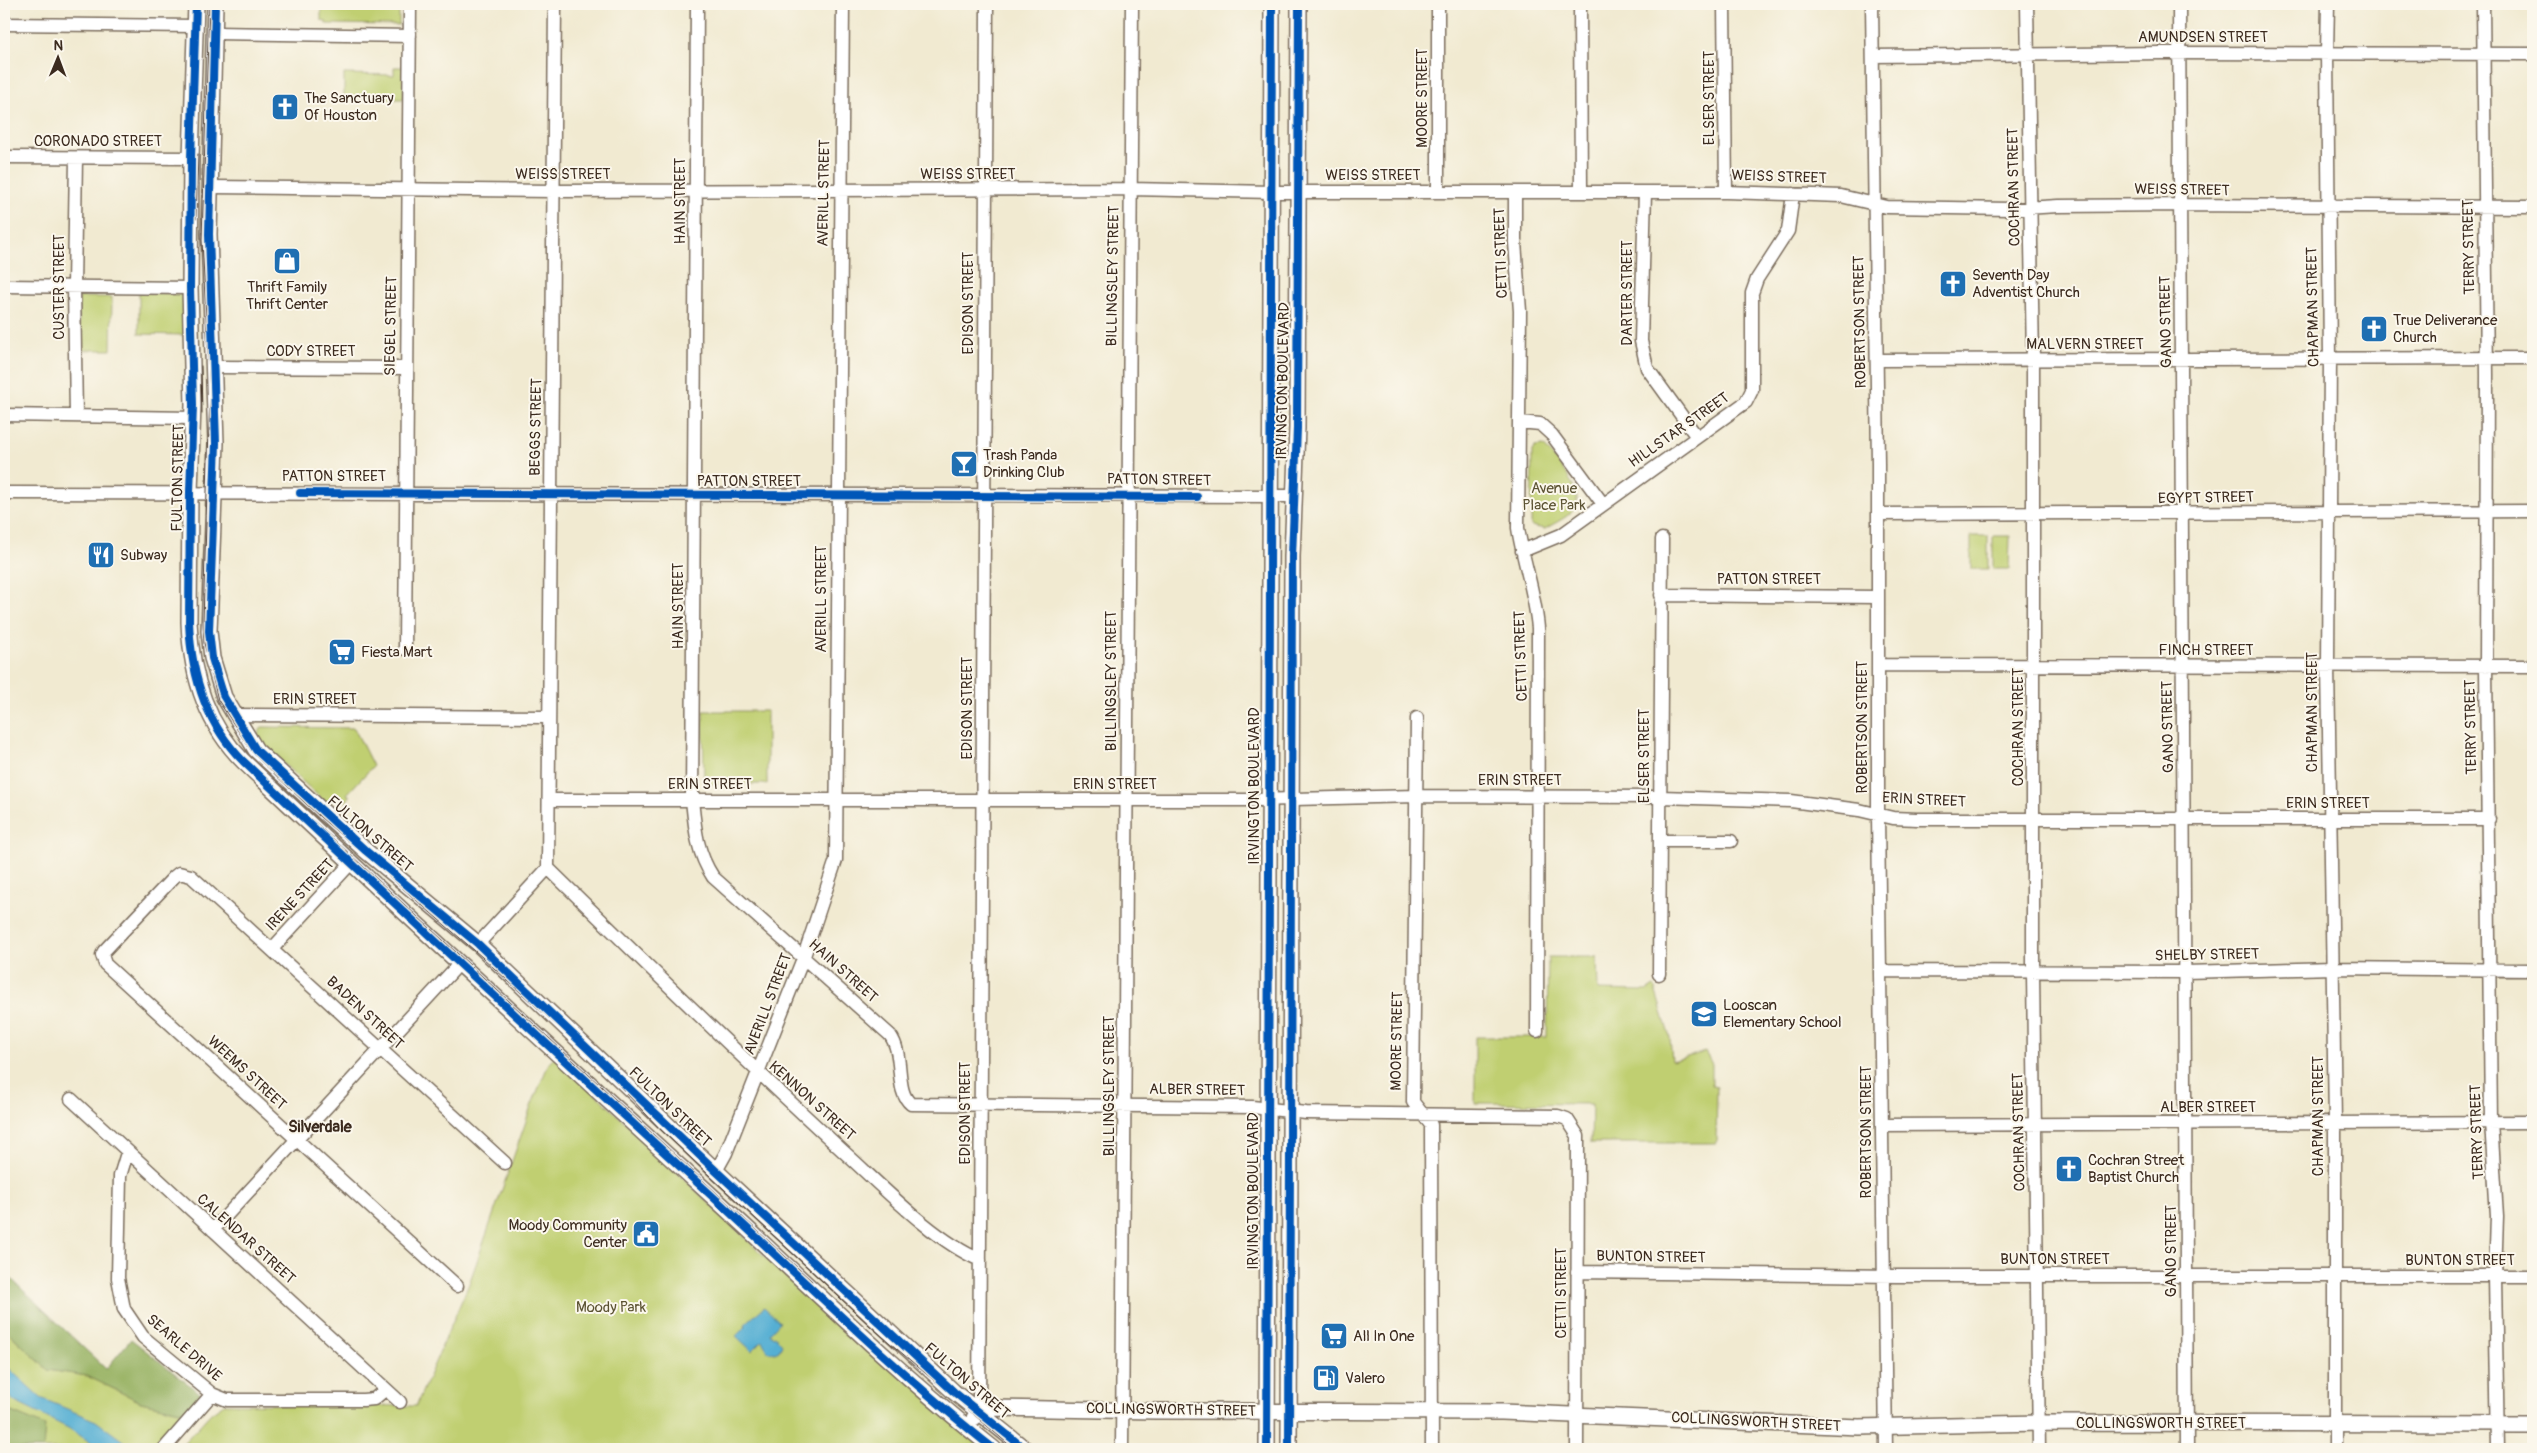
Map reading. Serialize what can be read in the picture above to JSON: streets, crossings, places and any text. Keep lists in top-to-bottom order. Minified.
{"streets":{"main road":["IRVINGTON BOULEVARD","FULTON STREET","COLLINGSWORTH STREET"],"street":["AMUNDSEN STREET","MOORE STREET","ELSER STREET","CORONADO STREET","WEISS STREET","COCHRAN STREET","AVERILL STREET","HAIN STREET","TERRY STREET","CETTI STREET","BILLINGSLEY STREET","CUSTER STREET","DARTER STREET","EDISON STREET","CHAPMAN STREET","ROBERTSON STREET","GANO STREET","SIEGEL STREET","MALVERN STREET","CODY STREET","BEGGS STREET","HILLSTAR STREET","PATTON STREET","EGYPT STREET","FINCH STREET","ERIN STREET","IRENE STREET","SHELBY STREET","BADEN STREET","WEEMS STREET","ALBER STREET","KENNON STREET","CALENDAR STREET","BUNTON STREET","SEARLE DRIVE"]},"crossings":[["AMUNDSEN STREET","COCHRAN STREET"],["AMUNDSEN STREET","TERRY STREET"],["AMUNDSEN STREET","CHAPMAN STREET"],["AMUNDSEN STREET","ROBERTSON STREET"],["AMUNDSEN STREET","GANO STREET"],["MOORE STREET","WEISS STREET"],["MOORE STREET","ERIN STREET"],["MOORE STREET","ALBER STREET"],["MOORE STREET","COLLINGSWORTH STREET"],["ELSER STREET","WEISS STREET"],["ELSER STREET","PATTON STREET"],["ELSER STREET","ERIN STREET"],["CORONADO STREET","CUSTER STREET"],["CORONADO STREET","FULTON STREET"],["WEISS STREET","COCHRAN STREET"],["WEISS STREET","AVERILL STREET"],["WEISS STREET","HAIN STREET"],["WEISS STREET","TERRY STREET"],["WEISS STREET","CETTI STREET"],["WEISS STREET","BILLINGSLEY STREET"],["WEISS STREET","DARTER STREET"],["WEISS STREET","EDISON STREET"],["WEISS STREET","CHAPMAN STREET"],["WEISS STREET","ROBERTSON STREET"],["WEISS STREET","GANO STREET"],["WEISS STREET","SIEGEL STREET"],["WEISS STREET","IRVINGTON BOULEVARD"],["WEISS STREET","BEGGS STREET"],["WEISS STREET","HILLSTAR STREET"],["WEISS STREET","FULTON STREET"],["COCHRAN STREET","MALVERN STREET"],["COCHRAN STREET","EGYPT STREET"],["COCHRAN STREET","FINCH STREET"],["COCHRAN STREET","ERIN STREET"],["COCHRAN STREET","SHELBY STREET"],["COCHRAN STREET","ALBER STREET"],["COCHRAN STREET","BUNTON STREET"],["COCHRAN STREET","COLLINGSWORTH STREET"],["AVERILL STREET","HAIN STREET"],["AVERILL STREET","PATTON STREET"],["AVERILL STREET","FULTON STREET"],["AVERILL STREET","ERIN STREET"],["AVERILL STREET","KENNON STREET"],["HAIN STREET","PATTON STREET"],["HAIN STREET","ERIN STREET"],["HAIN STREET","ALBER STREET"],["TERRY STREET","MALVERN STREET"],["TERRY STREET","EGYPT STREET"],["TERRY STREET","FINCH STREET"],["TERRY STREET","ERIN STREET"],["TERRY STREET","SHELBY STREET"],["TERRY STREET","ALBER STREET"],["TERRY STREET","BUNTON STREET"],["TERRY STREET","COLLINGSWORTH STREET"],["CETTI STREET","HILLSTAR STREET"],["CETTI STREET","ERIN STREET"],["CETTI STREET","ALBER STREET"],["CETTI STREET","BUNTON STREET"],["CETTI STREET","COLLINGSWORTH STREET"],["BILLINGSLEY STREET","PATTON STREET"],["BILLINGSLEY STREET","ERIN STREET"],["BILLINGSLEY STREET","ALBER STREET"],["BILLINGSLEY STREET","COLLINGSWORTH STREET"],["DARTER STREET","HILLSTAR STREET"],["EDISON STREET","PATTON STREET"],["EDISON STREET","FULTON STREET"],["EDISON STREET","ERIN STREET"],["EDISON STREET","ALBER STREET"],["EDISON STREET","KENNON STREET"],["EDISON STREET","COLLINGSWORTH STREET"],["CHAPMAN STREET","MALVERN STREET"],["CHAPMAN STREET","EGYPT STREET"],["CHAPMAN STREET","FINCH STREET"],["CHAPMAN STREET","ERIN STREET"],["CHAPMAN STREET","SHELBY STREET"],["CHAPMAN STREET","ALBER STREET"],["CHAPMAN STREET","BUNTON STREET"],["CHAPMAN STREET","COLLINGSWORTH STREET"],["ROBERTSON STREET","MALVERN STREET"],["ROBERTSON STREET","PATTON STREET"],["ROBERTSON STREET","EGYPT STREET"],["ROBERTSON STREET","FINCH STREET"],["ROBERTSON STREET","ERIN STREET"],["ROBERTSON STREET","SHELBY STREET"],["ROBERTSON STREET","ALBER STREET"],["ROBERTSON STREET","BUNTON STREET"],["ROBERTSON STREET","COLLINGSWORTH STREET"],["GANO STREET","MALVERN STREET"],["GANO STREET","EGYPT STREET"],["GANO STREET","FINCH STREET"],["GANO STREET","ERIN STREET"],["GANO STREET","SHELBY STREET"],["GANO STREET","ALBER STREET"],["GANO STREET","BUNTON STREET"],["GANO STREET","COLLINGSWORTH STREET"],["SIEGEL STREET","CODY STREET"],["SIEGEL STREET","PATTON STREET"],["CODY STREET","FULTON STREET"],["IRVINGTON BOULEVARD","PATTON STREET"],["IRVINGTON BOULEVARD","ERIN STREET"],["IRVINGTON BOULEVARD","ALBER STREET"],["IRVINGTON BOULEVARD","COLLINGSWORTH STREET"],["BEGGS STREET","PATTON STREET"],["BEGGS STREET","ERIN STREET"],["BEGGS STREET","KENNON STREET"],["PATTON STREET","FULTON STREET"],["FULTON STREET","ERIN STREET"],["FULTON STREET","IRENE STREET"],["FULTON STREET","COLLINGSWORTH STREET"],["IRENE STREET","BADEN STREET"],["BADEN STREET","WEEMS STREET"],["CALENDAR STREET","SEARLE DRIVE"]],"districts":["Silverdale"],"parks":["Avenue Place Park","Moody Park"],"places":{"church":["The Sanctuary Of Houston","Seventh Day Adventist Church","True Deliverance Church","Cochran Street Baptist Church"],"shop":["Thrift Family Thrift Center"],"bar":["Trash Panda Drinking Club"],"restaurant":["Subway"],"supermarket":["Fiesta Mart","All In One"],"school or university":["Looscan Elementary School"],"public building":["Moody Community Center"],"fuel station":["Valero"]},"north":"top"}
